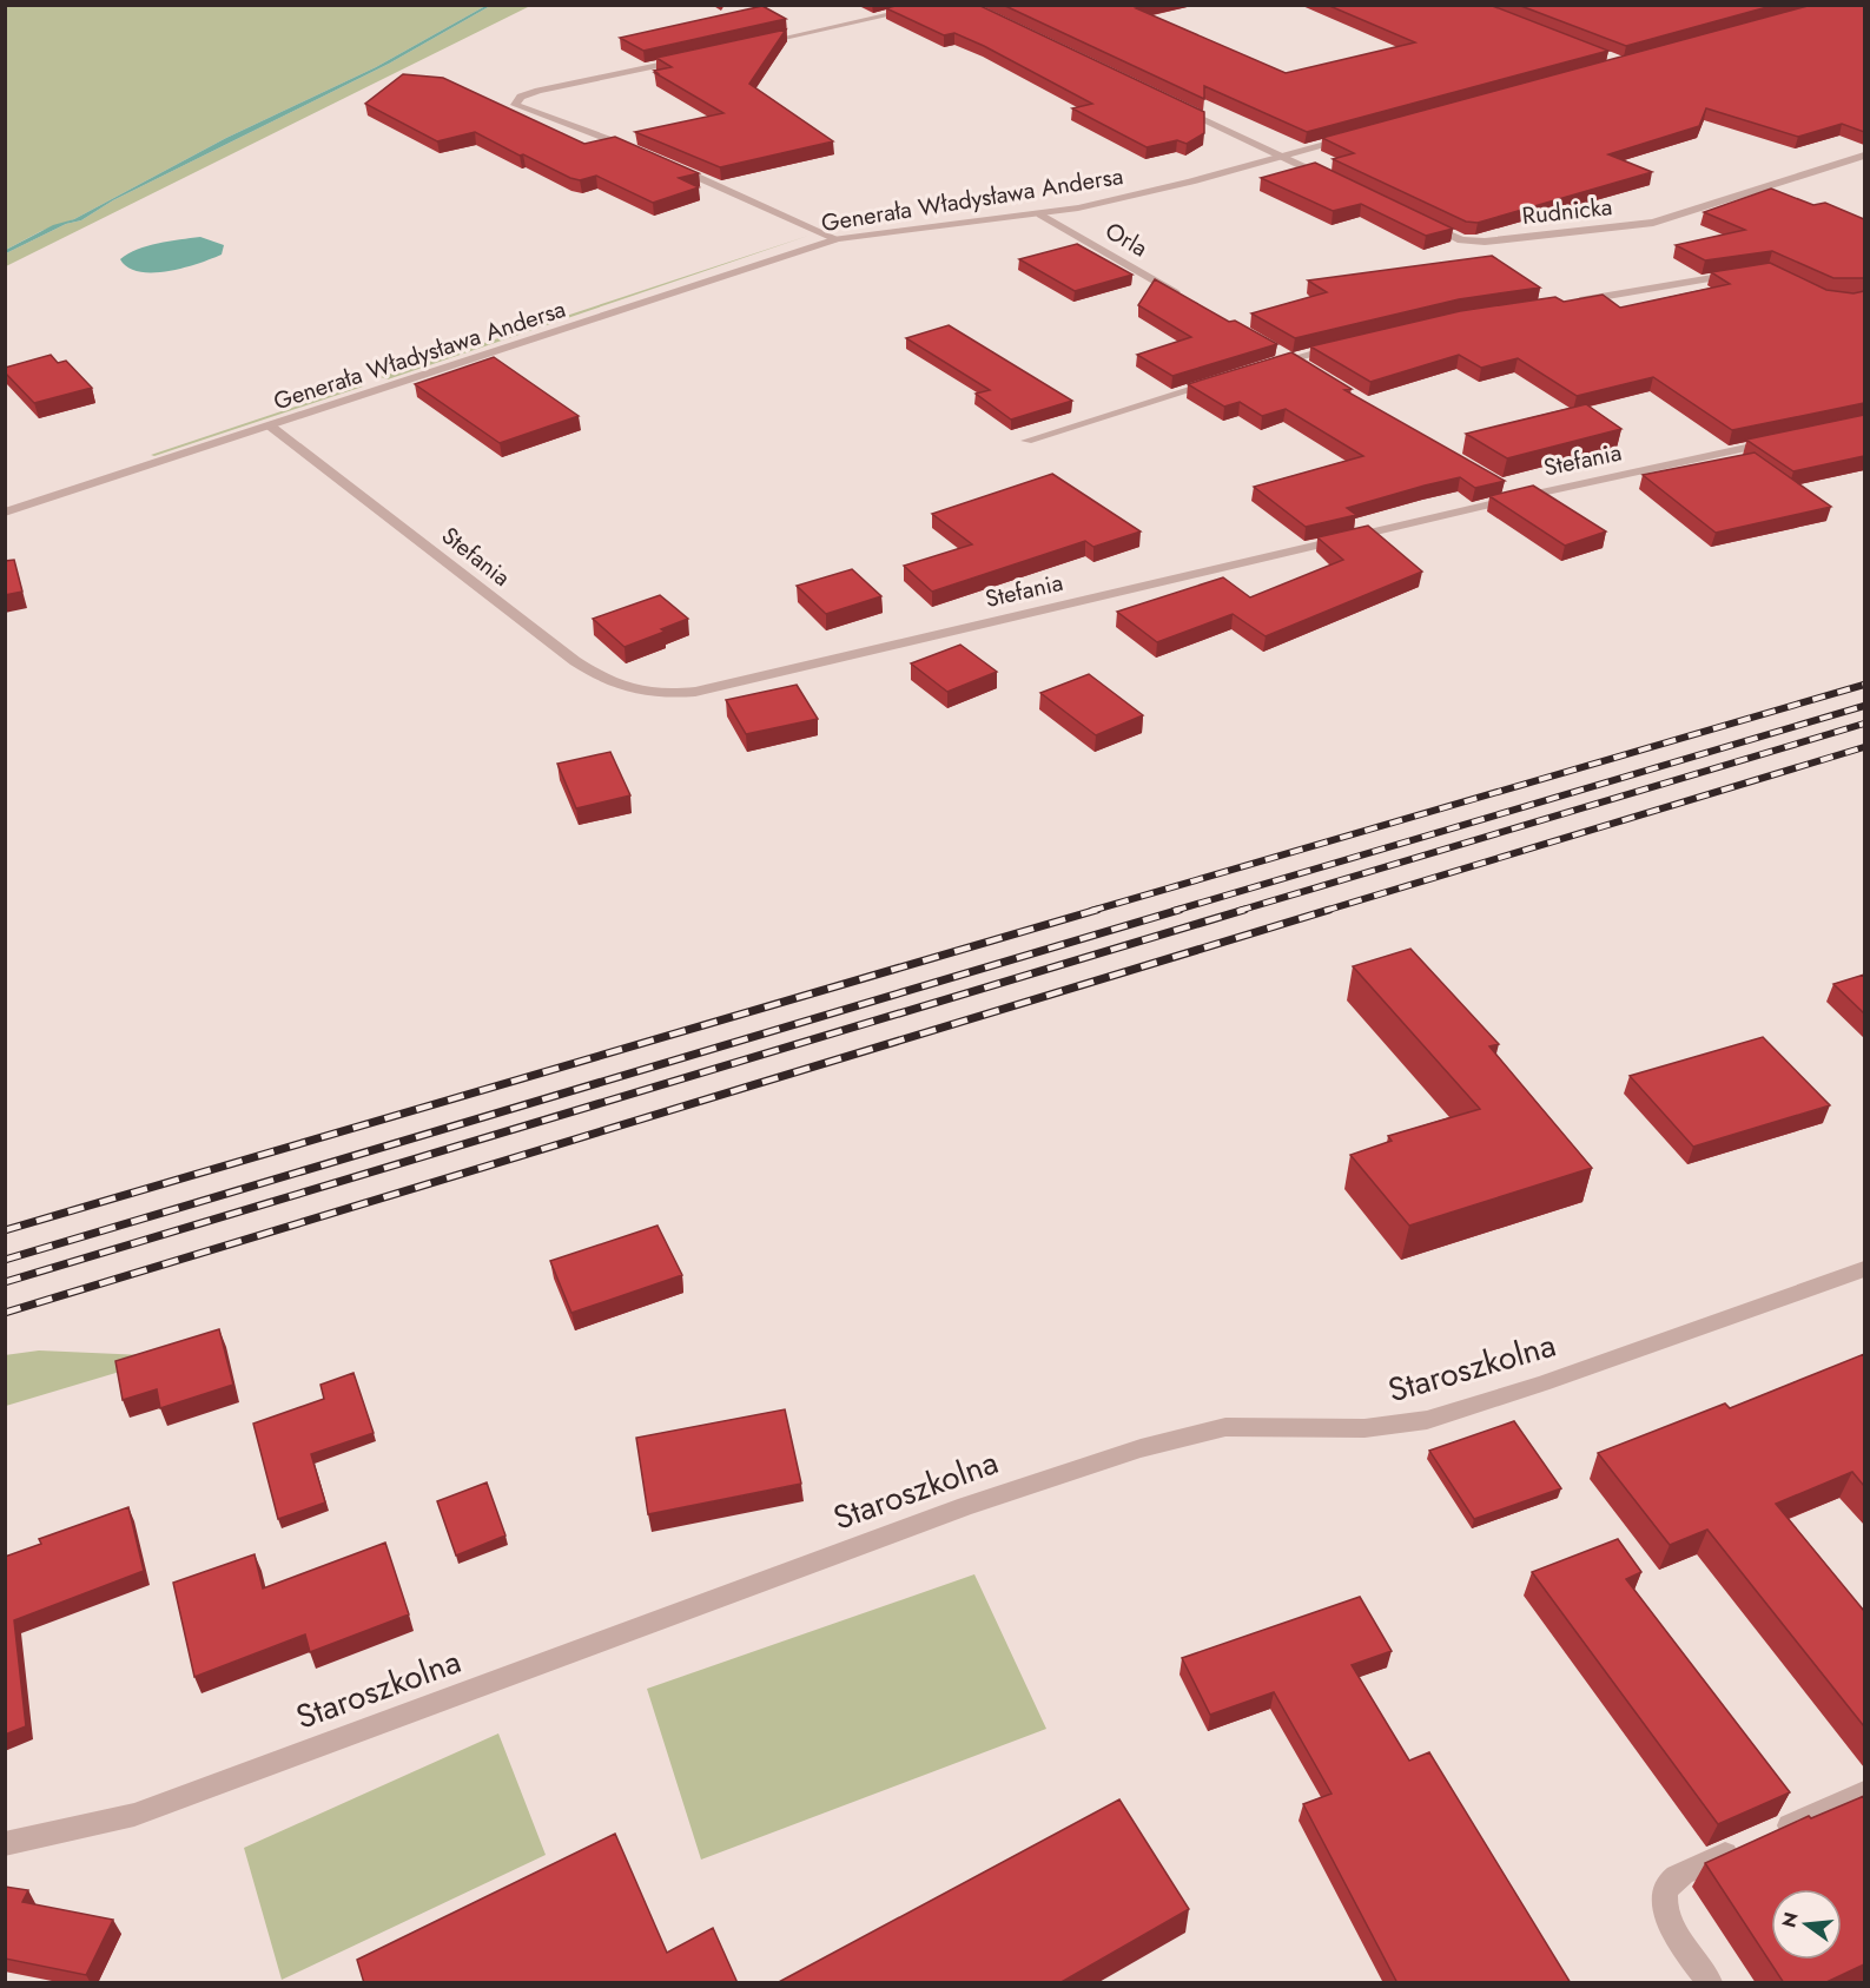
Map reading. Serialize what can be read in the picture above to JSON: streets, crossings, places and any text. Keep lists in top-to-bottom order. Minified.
{"streets":{"street":["Generała Władysława Andersa","Rudnicka","Orla","Stefania","Staroszkolna"]},"crossings":[["Generała Władysława Andersa","Orla"],["Generała Władysława Andersa","Stefania"]],"north":"left"}
